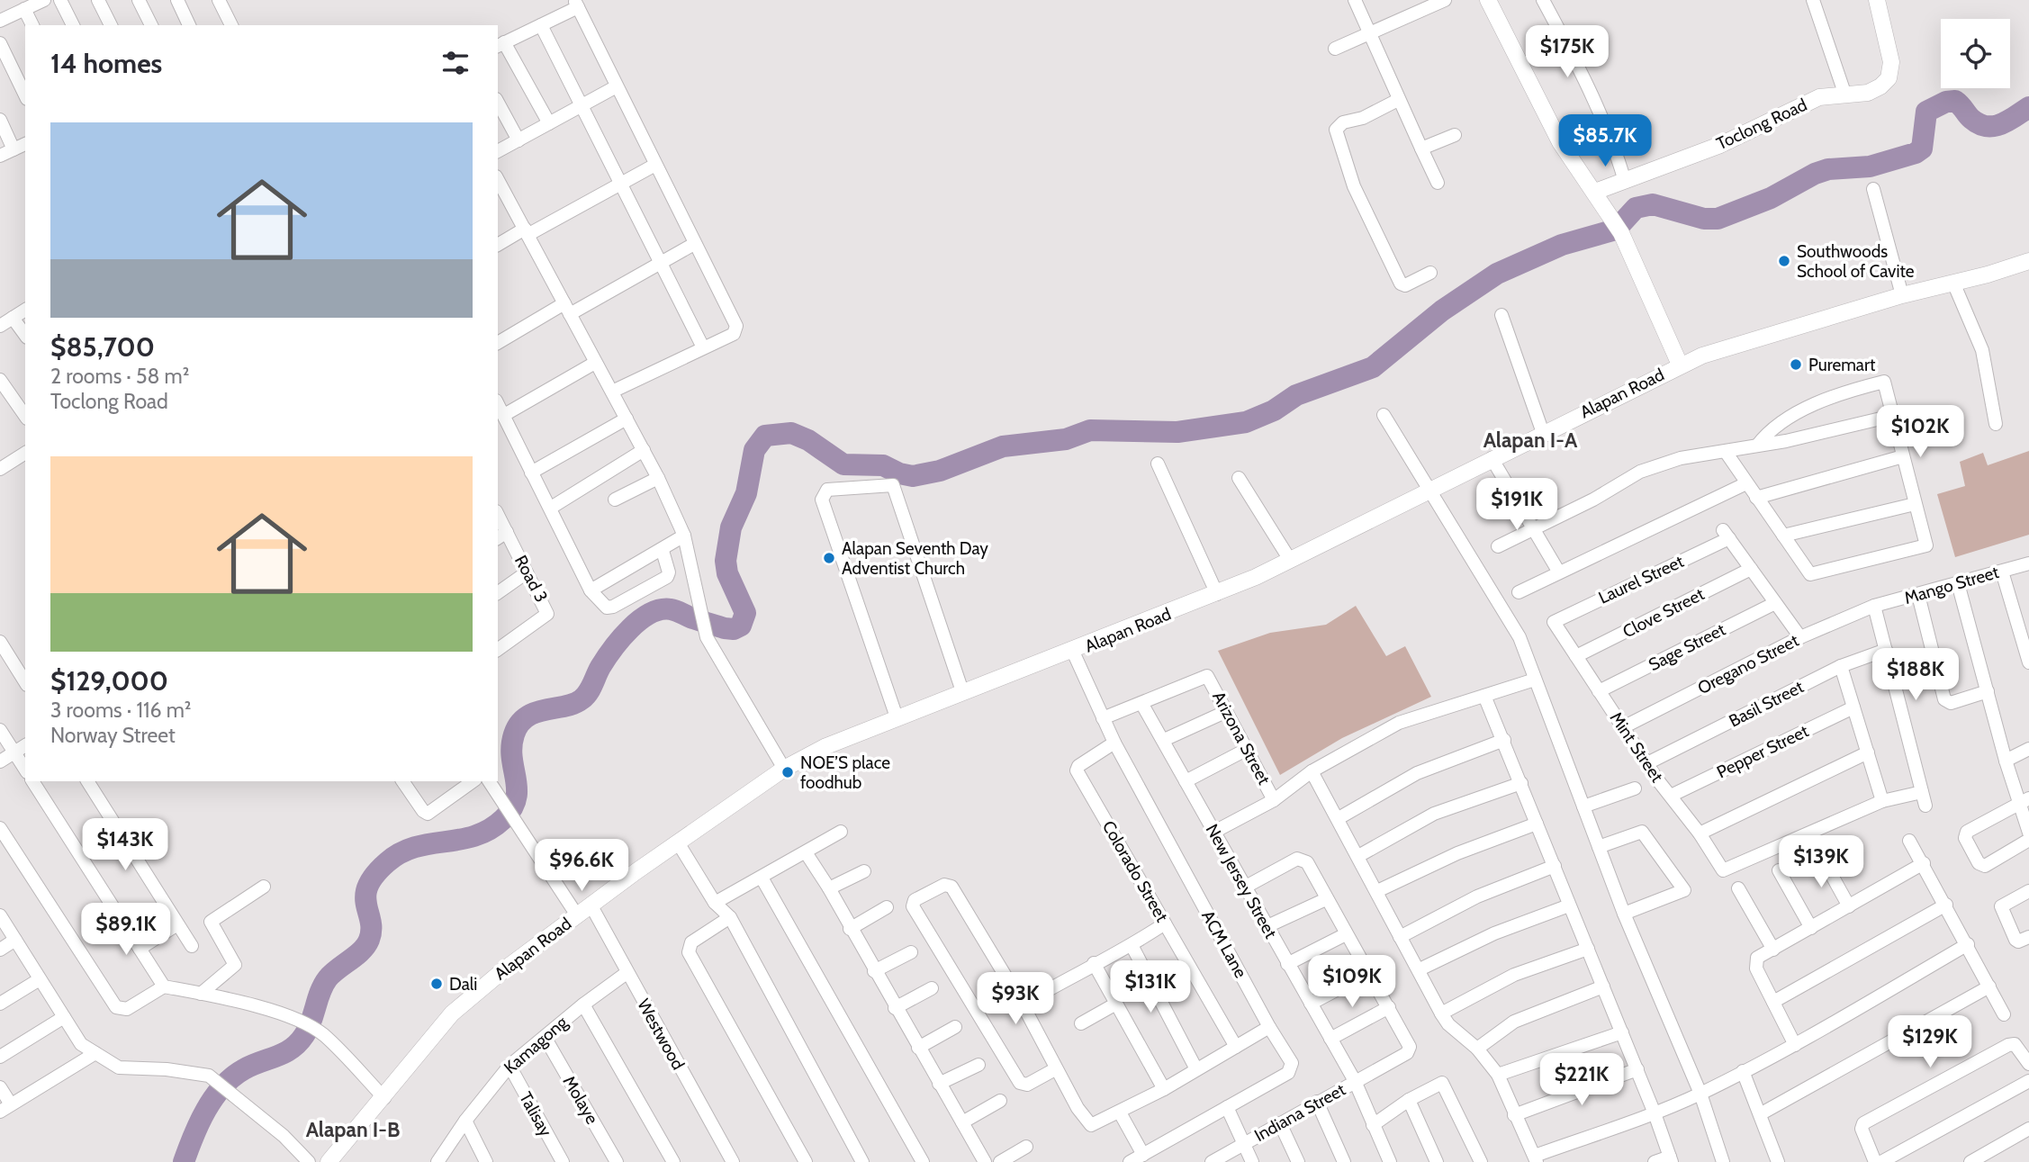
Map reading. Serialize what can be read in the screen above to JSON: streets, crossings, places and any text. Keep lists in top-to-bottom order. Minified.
{"streets":{"street":["Toclong Road","Alapan Road","Road 3","Laurel Street","Mango Street","Clove Street","Sage Street","Oregano Street","Basil Street","Arizona Street","Mint Street","Pepper Street","Colorado Street","New Jersey Street","ACM Lane","Westwood","Kamagong","Molaye","Indiana Street","Talisay"]},"crossings":[["Alapan Road","ACM Lane"],["Alapan Road","Westwood"],["Laurel Street","Clove Street"],["Laurel Street","Mint Street"],["Mango Street","Oregano Street"],["Clove Street","Mint Street"],["Sage Street","Mint Street"],["Oregano Street","Mint Street"],["Basil Street","Mint Street"],["Arizona Street","New Jersey Street"],["Arizona Street","ACM Lane"],["Mint Street","Pepper Street"],["Colorado Street","ACM Lane"],["New Jersey Street","Indiana Street"],["Westwood","Kamagong"],["Kamagong","Molaye"],["Kamagong","Talisay"]],"districts":["Alapan I-A","Alapan I-B"],"places":["Southwoods School of Cavite","Puremart","Alapan Seventh Day Adventist Church","NOE’S place foodhub","Dali"],"page":{"price":["$175K","$85.7K","$102K","$191K","$188K","$143K","$139K","$96.6K","$89.1K","$109K","$131K","$93K","$129K","$221K"],"heading":"14 homes","list":[{"name":"$85,700","note":"2 rooms · 58 m² · Toclong Road"},{"name":"$129,000","note":"3 rooms · 116 m² · Norway Street"}]}}
